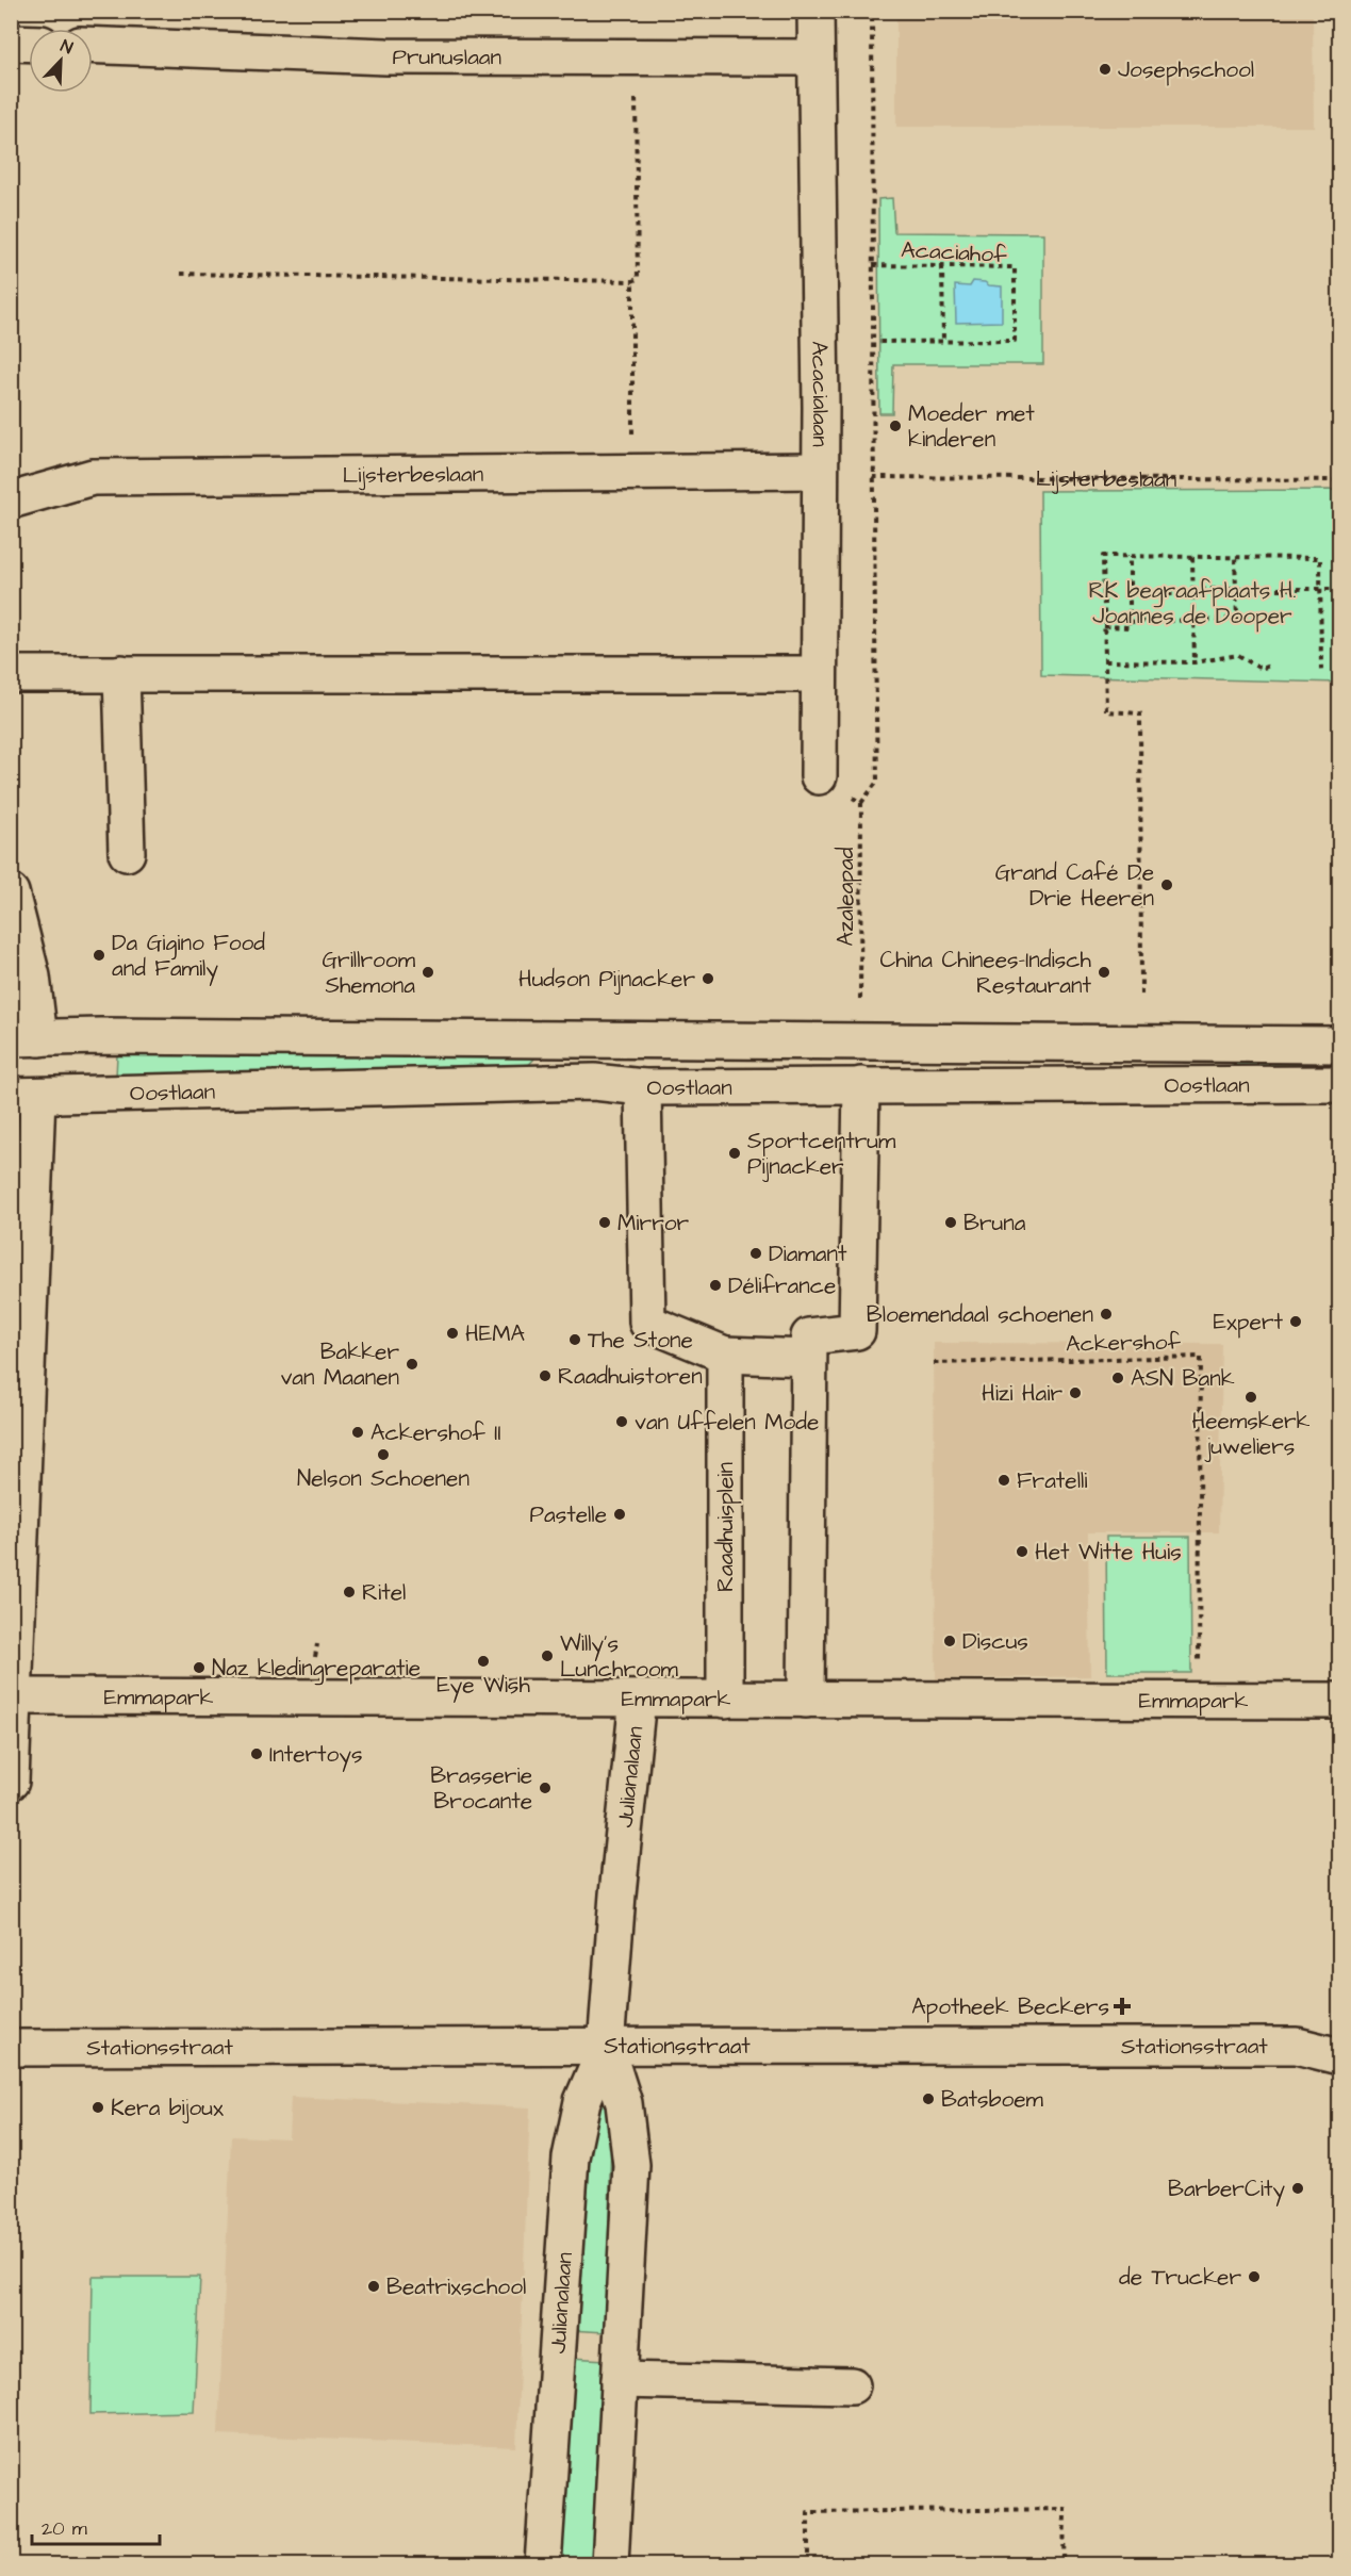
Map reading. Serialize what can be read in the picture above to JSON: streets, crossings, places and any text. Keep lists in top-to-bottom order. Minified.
{"streets":{"street":["Prunuslaan","Acacialaan","Lijsterbeslaan","Oostlaan","Raadhuisplein","Emmapark","Julianalaan","Stationsstraat"],"path":["Acaciahof","Azaleapad","Ackershof"]},"crossings":[["Prunuslaan","Acacialaan"],["Acacialaan","Lijsterbeslaan"],["Azaleapad","Oostlaan"],["Ackershof","Emmapark"],["Raadhuisplein","Emmapark"],["Emmapark","Julianalaan"],["Julianalaan","Stationsstraat"]],"parks":["RK begraafplaats H. Joannes de Dooper"],"places":{"other":["Josephschool","Moeder met kinderen","Grand Café De Drie Heeren","Da Gigino Food and Family","Grillroom Shemona","China Chinees-Indisch Restaurant","Hudson Pijnacker","Sportcentrum Pijnacker","Mirror","Bruna","Diamant","Délifrance","Bloemendaal schoenen","Expert","HEMA","The Stone","Bakker van Maanen","Raadhuistoren","ASN Bank","Hizi Hair","Heemskerk juweliers","van Uffelen Mode","Ackershof II","Nelson Schoenen","Fratelli","Pastelle","Het Witte Huis","Ritel","Discus","Willy's Lunchroom","Eye Wish","Naz kledingreparatie","Intertoys","Brasserie Brocante","Batsboem","Kera bijoux","BarberCity","de Trucker","Beatrixschool"],"health":["Apotheek Beckers"]},"scale_bar":"20 m","north":"top right"}
